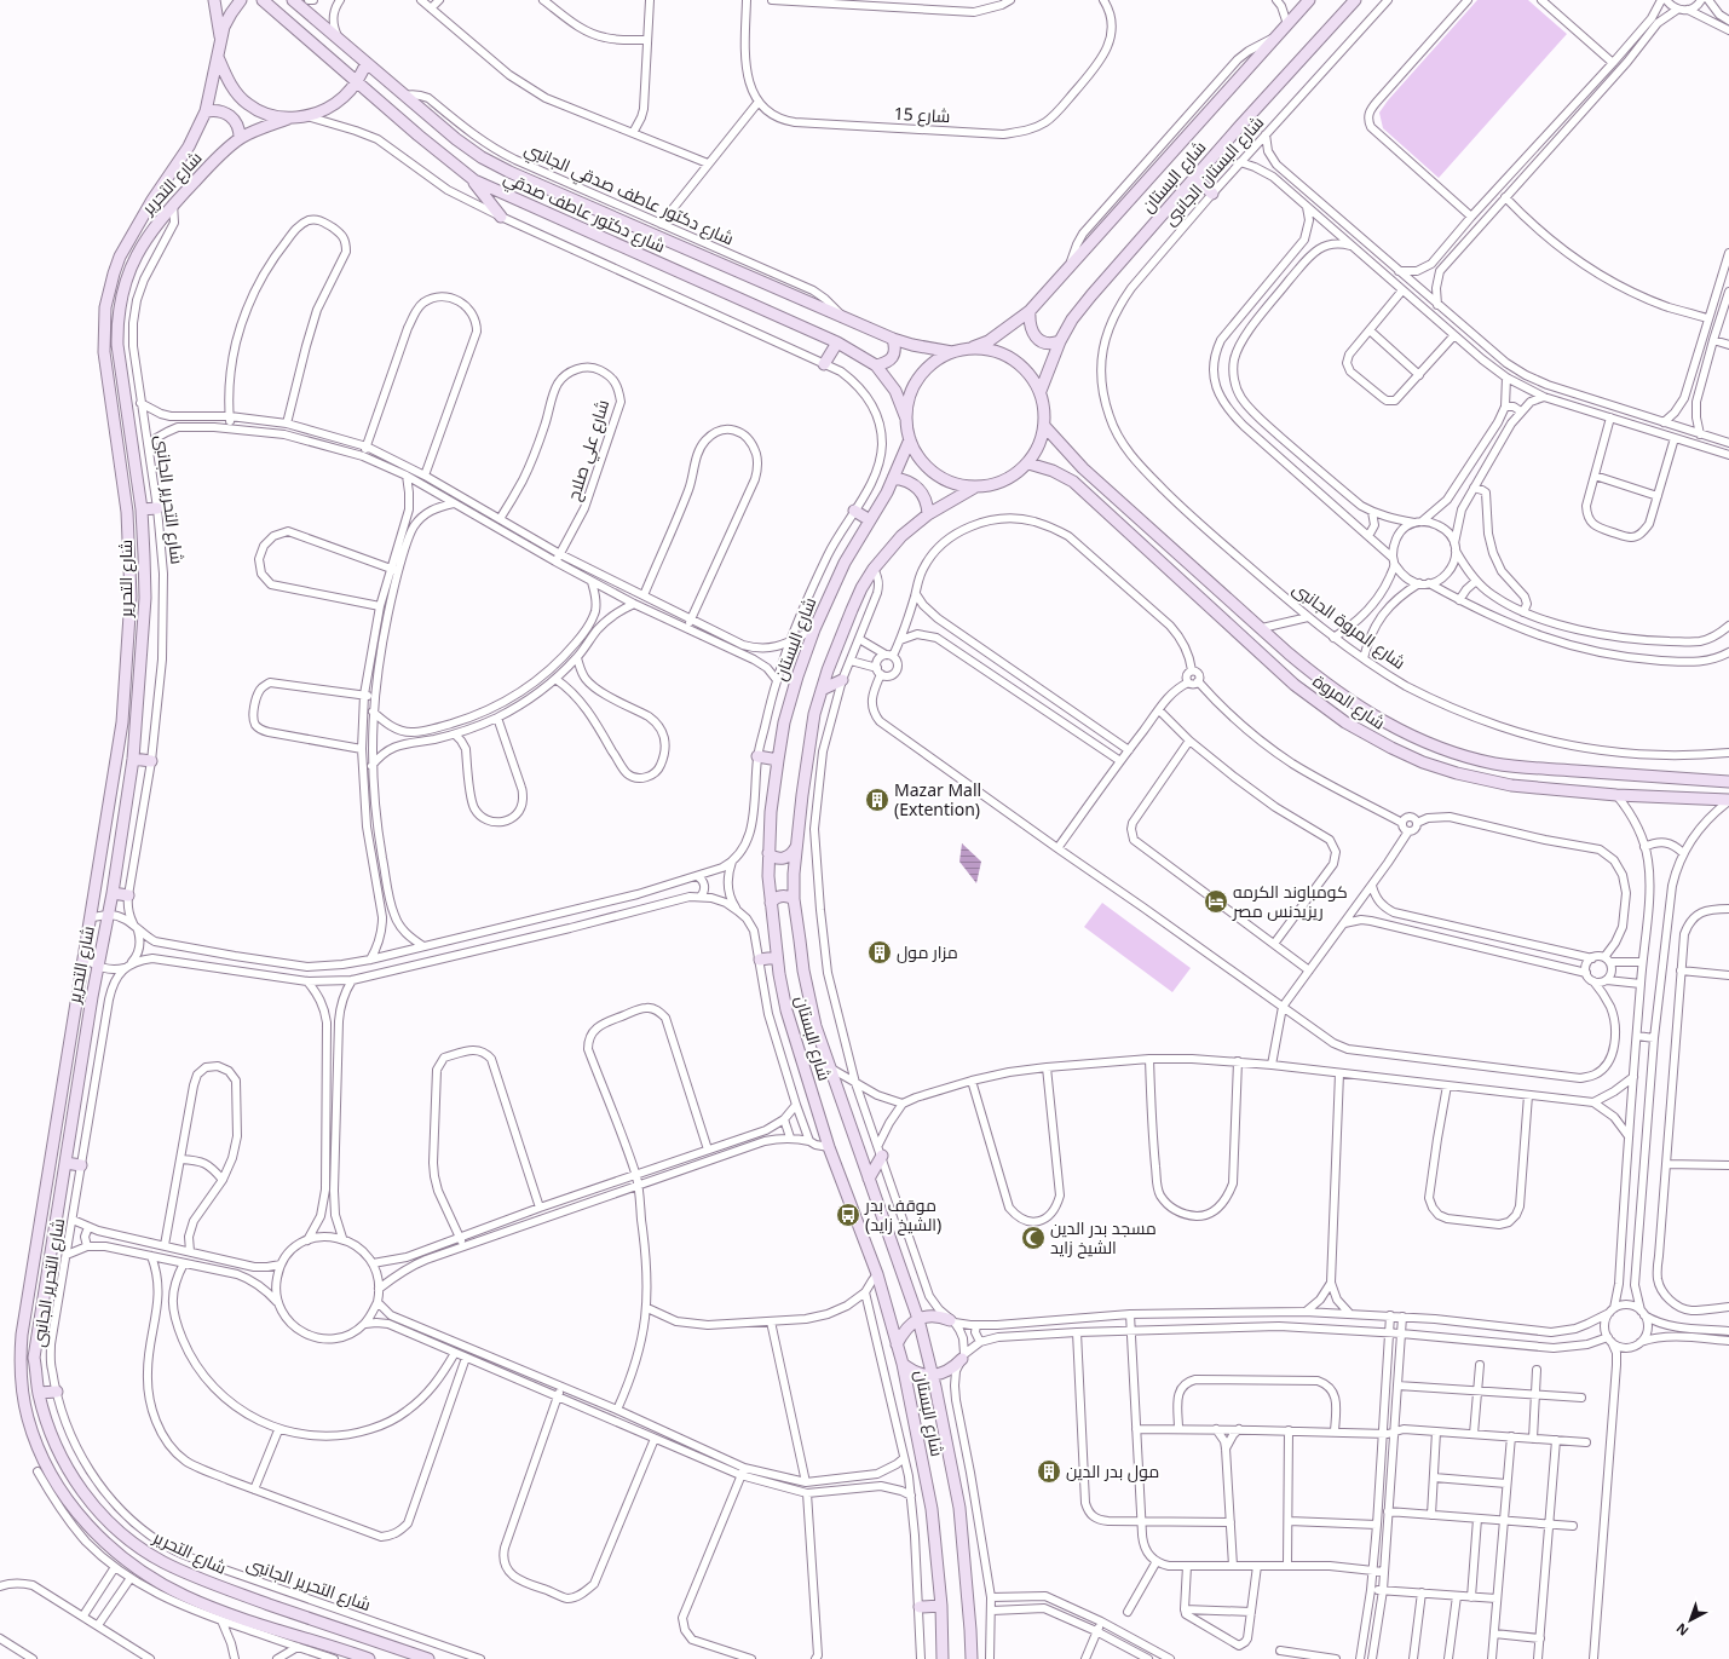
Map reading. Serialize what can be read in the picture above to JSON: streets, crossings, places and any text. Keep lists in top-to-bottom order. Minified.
{"streets":{"street":["شارع 15","شارع البستان الجانبى","شارع البستان","شارع التحرير","شارع دكتور عاطف صدقي الجانبي","شارع دكتور عاطف صدقي","شارع علي صلاح","شارع التحرير الجانبى","شارع المروة الجانبى","شارع المروة"]},"crossings":[["شارع البستان الجانبى","شارع المروة الجانبى"],["شارع البستان","شارع دكتور عاطف صدقي"],["شارع البستان","شارع المروة"],["شارع التحرير","شارع التحرير الجانبى"],["شارع دكتور عاطف صدقي الجانبي","شارع دكتور عاطف صدقي"],["شارع دكتور عاطف صدقي","شارع المروة"]],"places":{"building":["Mazar Mall (Extention)","مزار مول","مول بدر الدين"],"hotel":["كومباوند الكرمه ريزيدنس مصر"],"bus stop":["موقف بدر (الشيخ زايد)"],"mosque":["مسجد بدر الدين الشيخ زايد"]},"north":"bottom left"}
